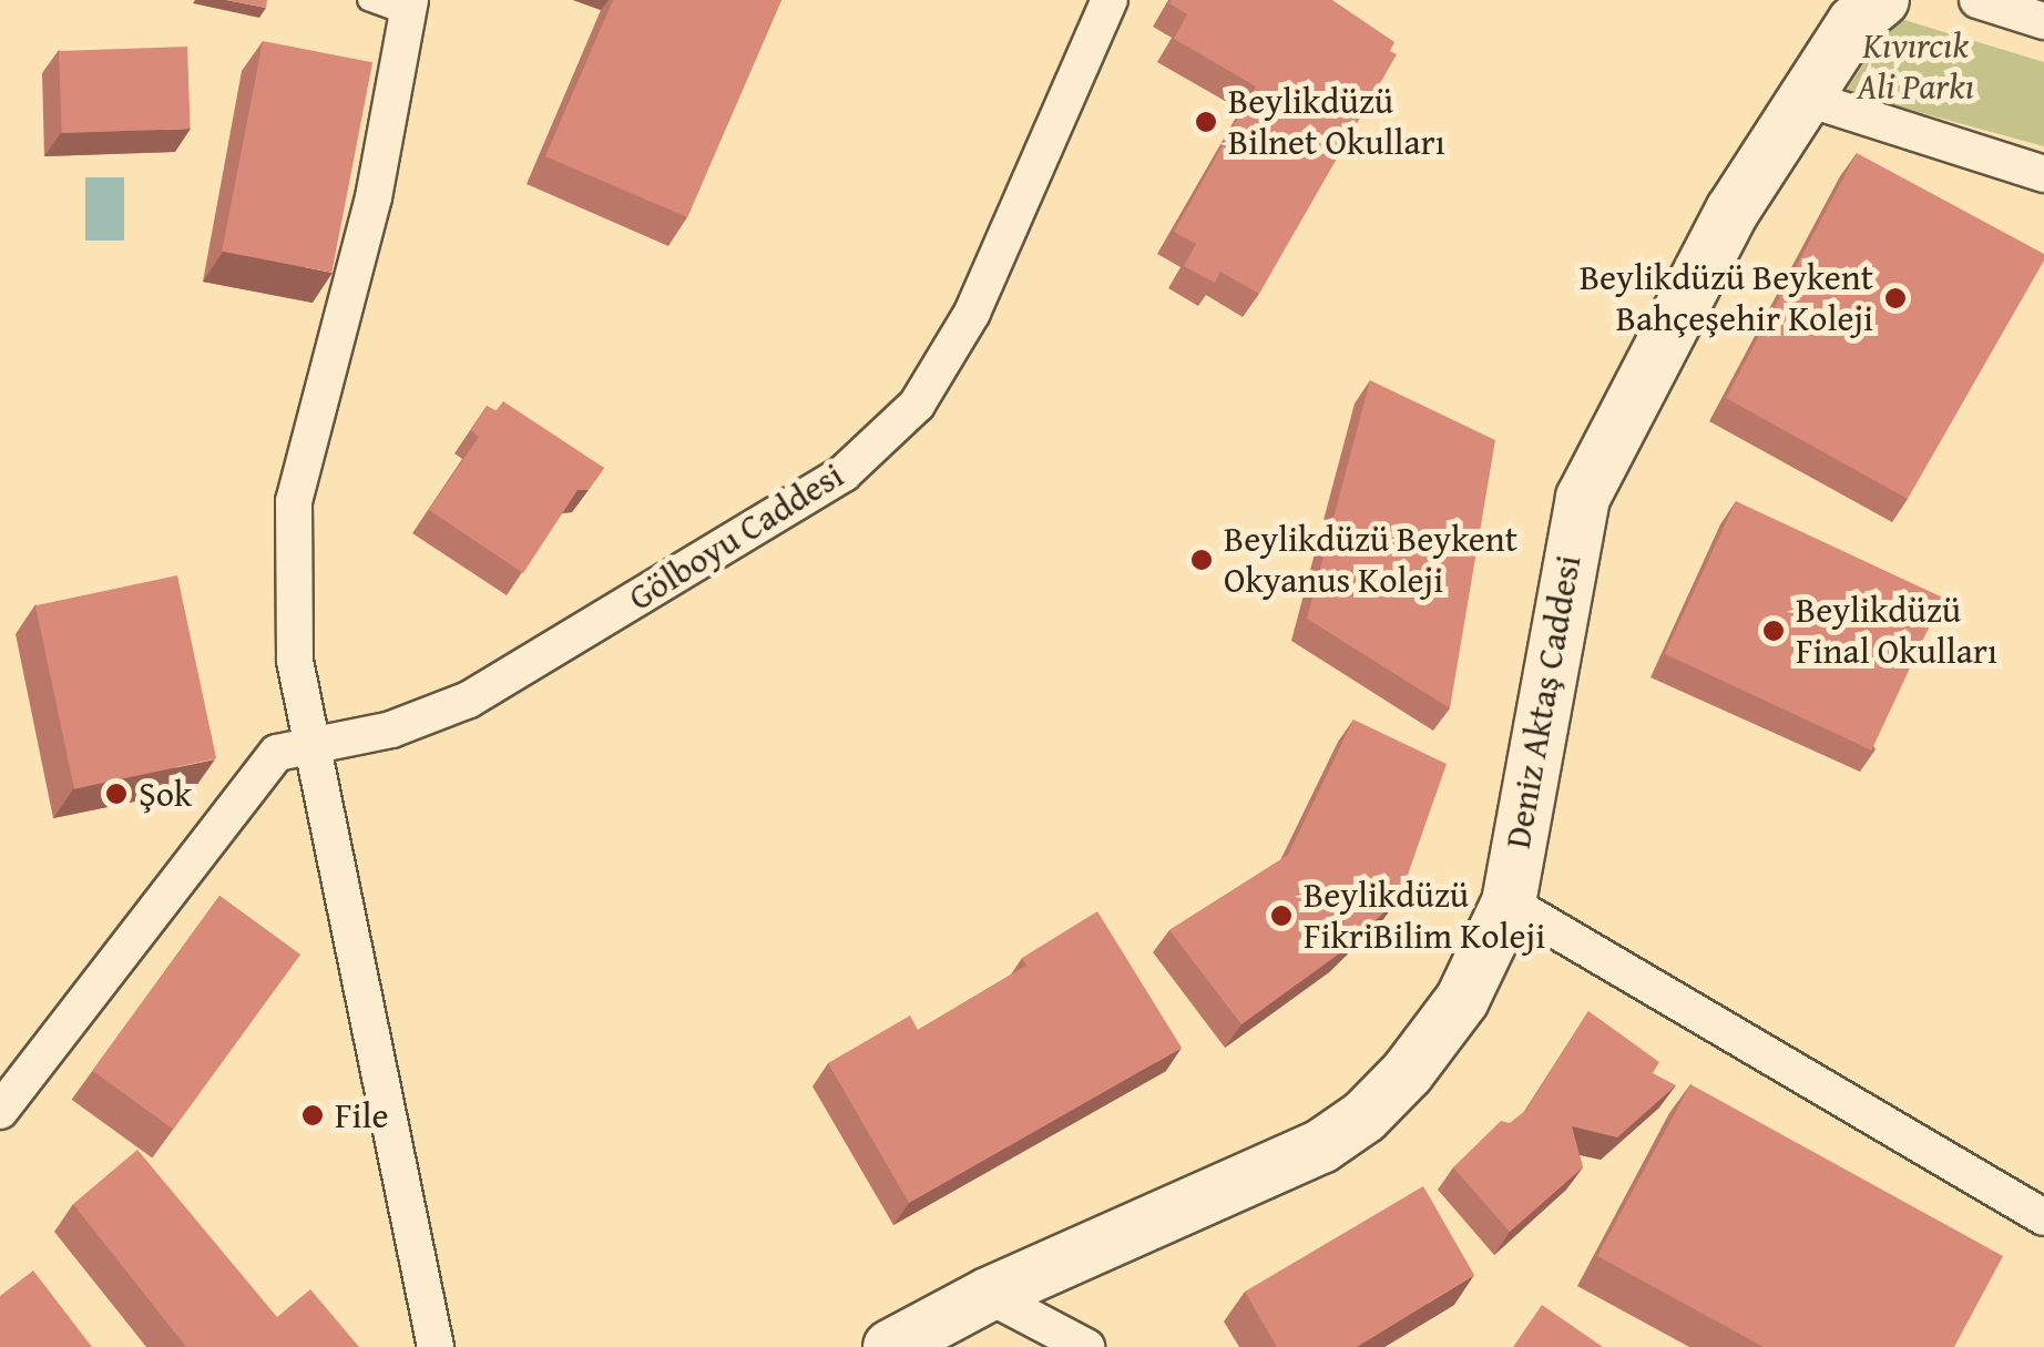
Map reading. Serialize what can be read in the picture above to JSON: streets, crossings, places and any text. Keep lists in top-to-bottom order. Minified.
{"streets":{"street":["Gölboyu Caddesi","Deniz Aktaş Caddesi"]},"parks":["Kıvırcık Ali Parkı"],"places":["Beylikdüzü Bilnet Okulları","Beylikdüzü Beykent Bahçeşehir Koleji","Beylikdüzü Beykent Okyanus Koleji","Beylikdüzü Final Okulları","Şok","Beylikdüzü FikriBilim Koleji","File"]}
